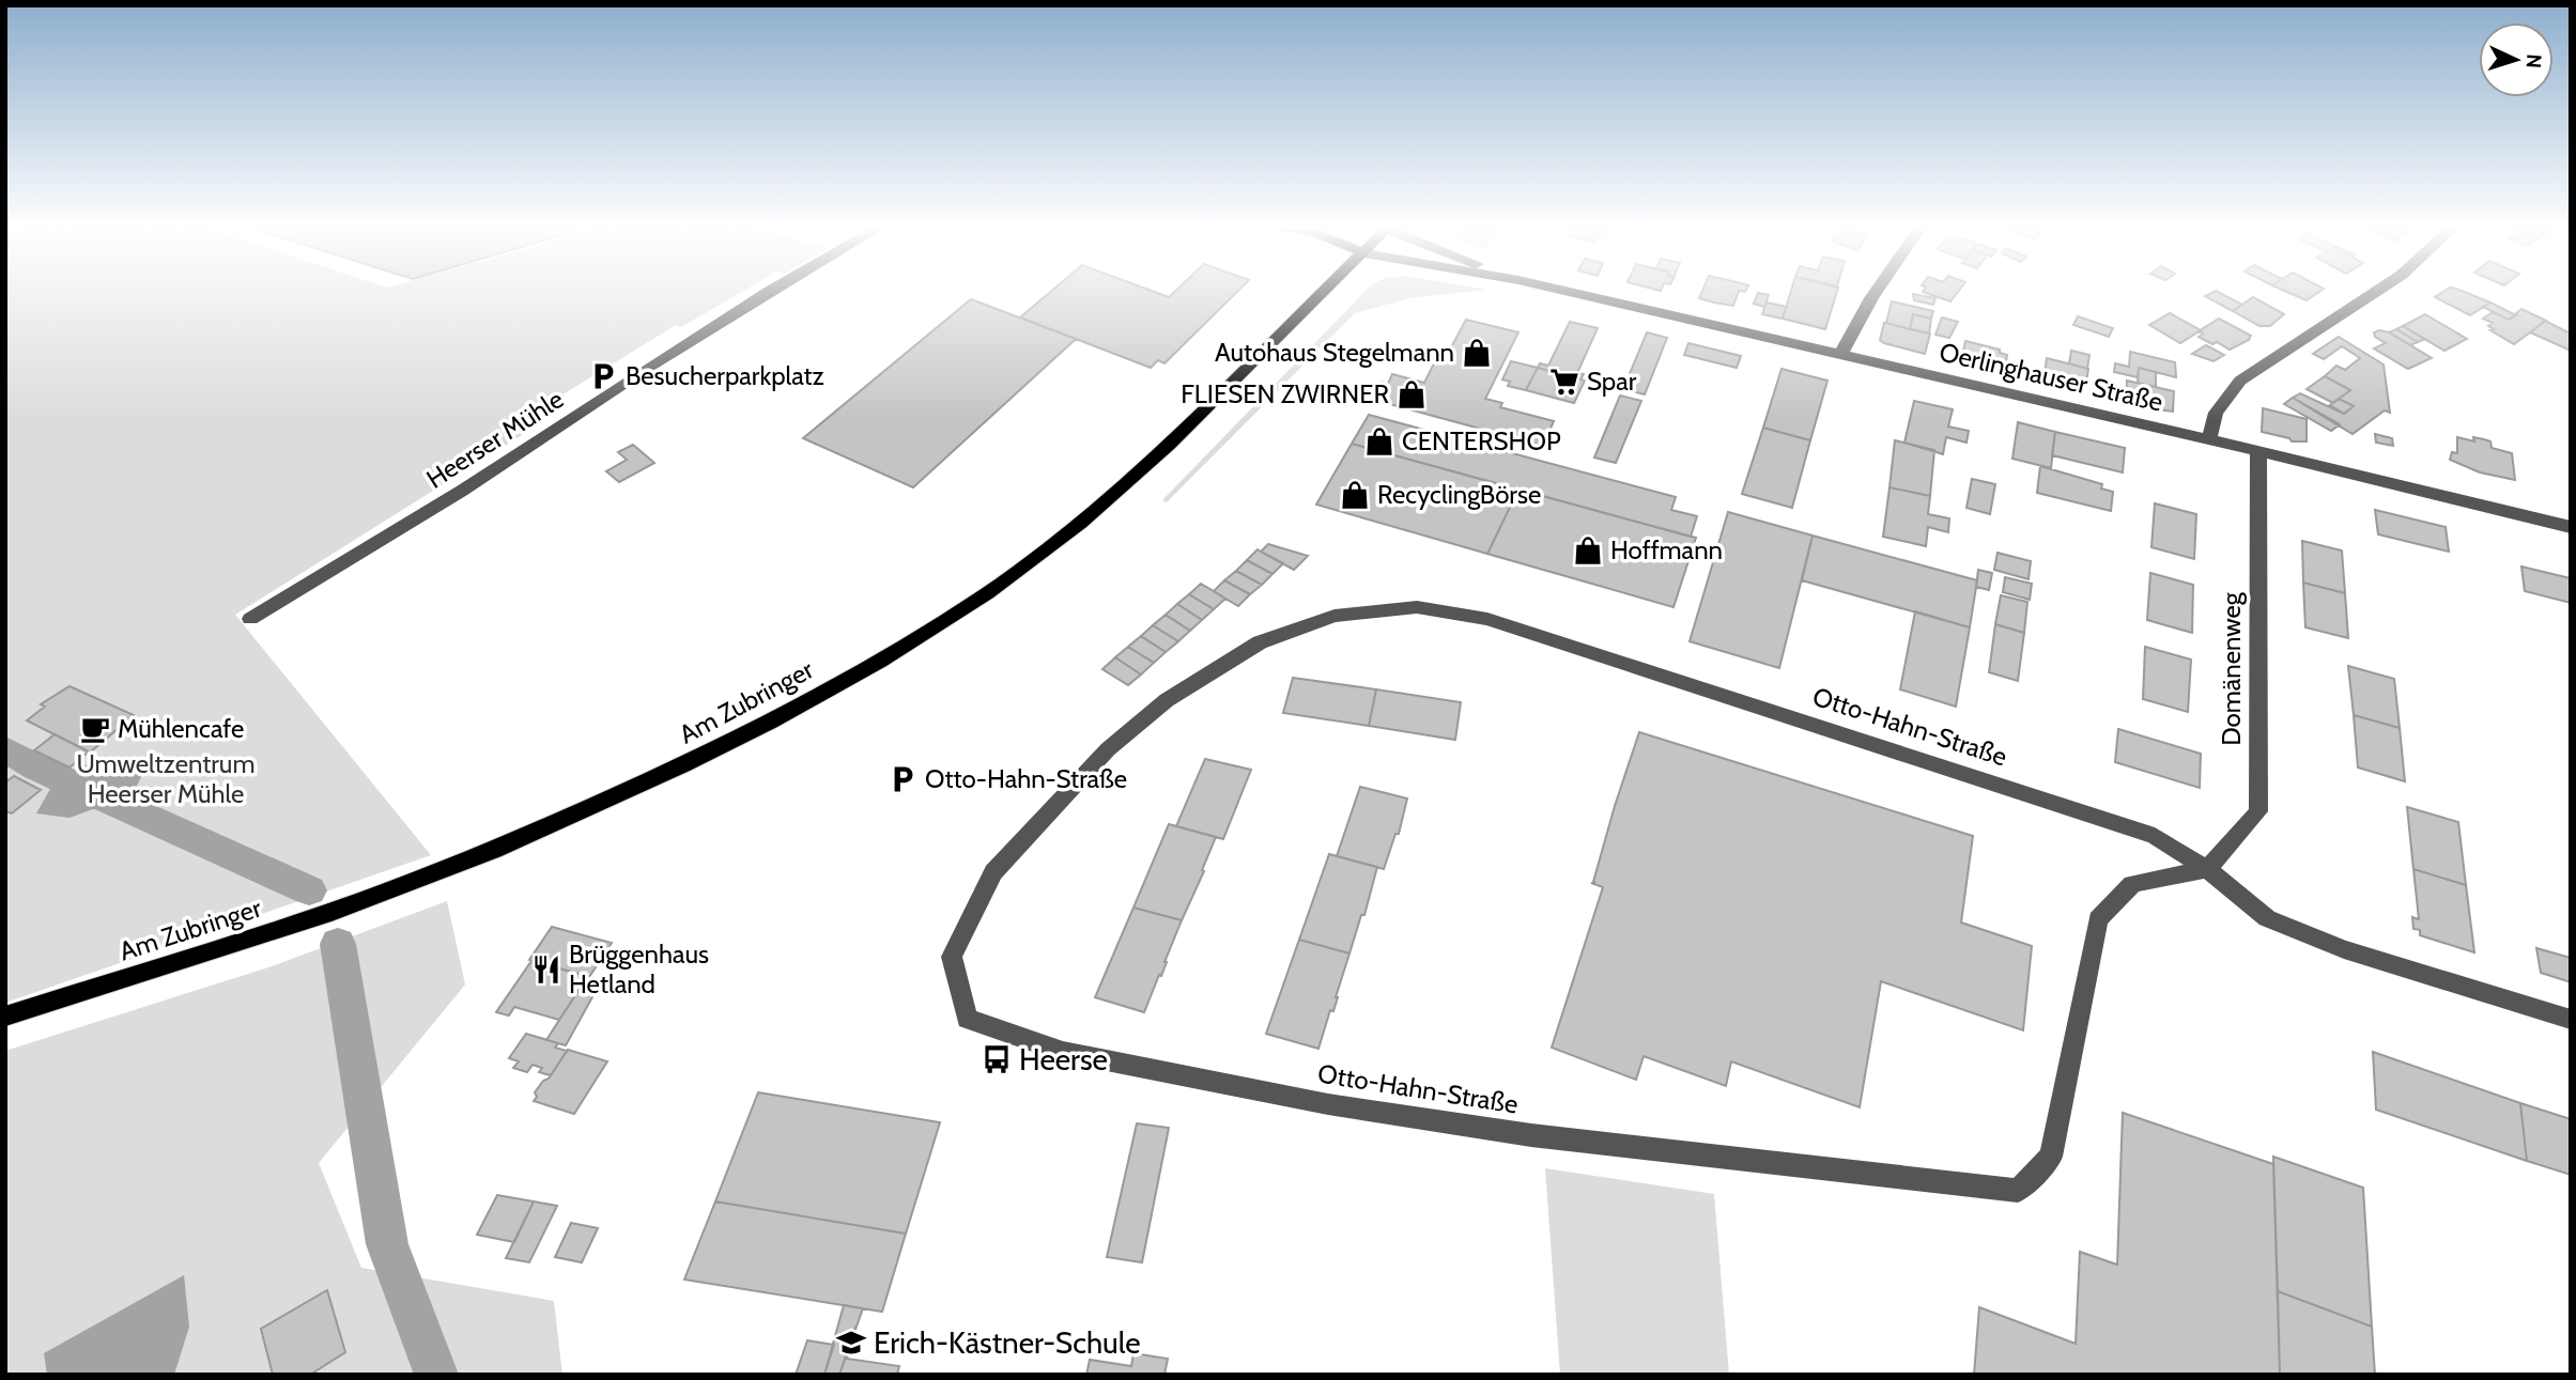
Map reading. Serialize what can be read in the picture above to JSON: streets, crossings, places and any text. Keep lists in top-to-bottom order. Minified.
{"streets":{"main road":["Am Zubringer"],"street":["Oerlinghauser Straße","Heerser Mühle","Domänenweg","Otto-Hahn-Straße"]},"crossings":[["Oerlinghauser Straße","Domänenweg"],["Domänenweg","Otto-Hahn-Straße"]],"parks":["Umweltzentrum Heerser Mühle"],"places":{"shop":["Autohaus Stegelmann","FLIESEN ZWIRNER","CENTERSHOP","RecyclingBörse","Hoffmann"],"parking":["Besucherparkplatz","Otto-Hahn-Straße"],"supermarket":["Spar"],"cafe":["Mühlencafe"],"restaurant":["Brüggenhaus Hetland"],"bus stop":["Heerse"],"school or university":["Erich-Kästner-Schule"]},"north":"right"}
